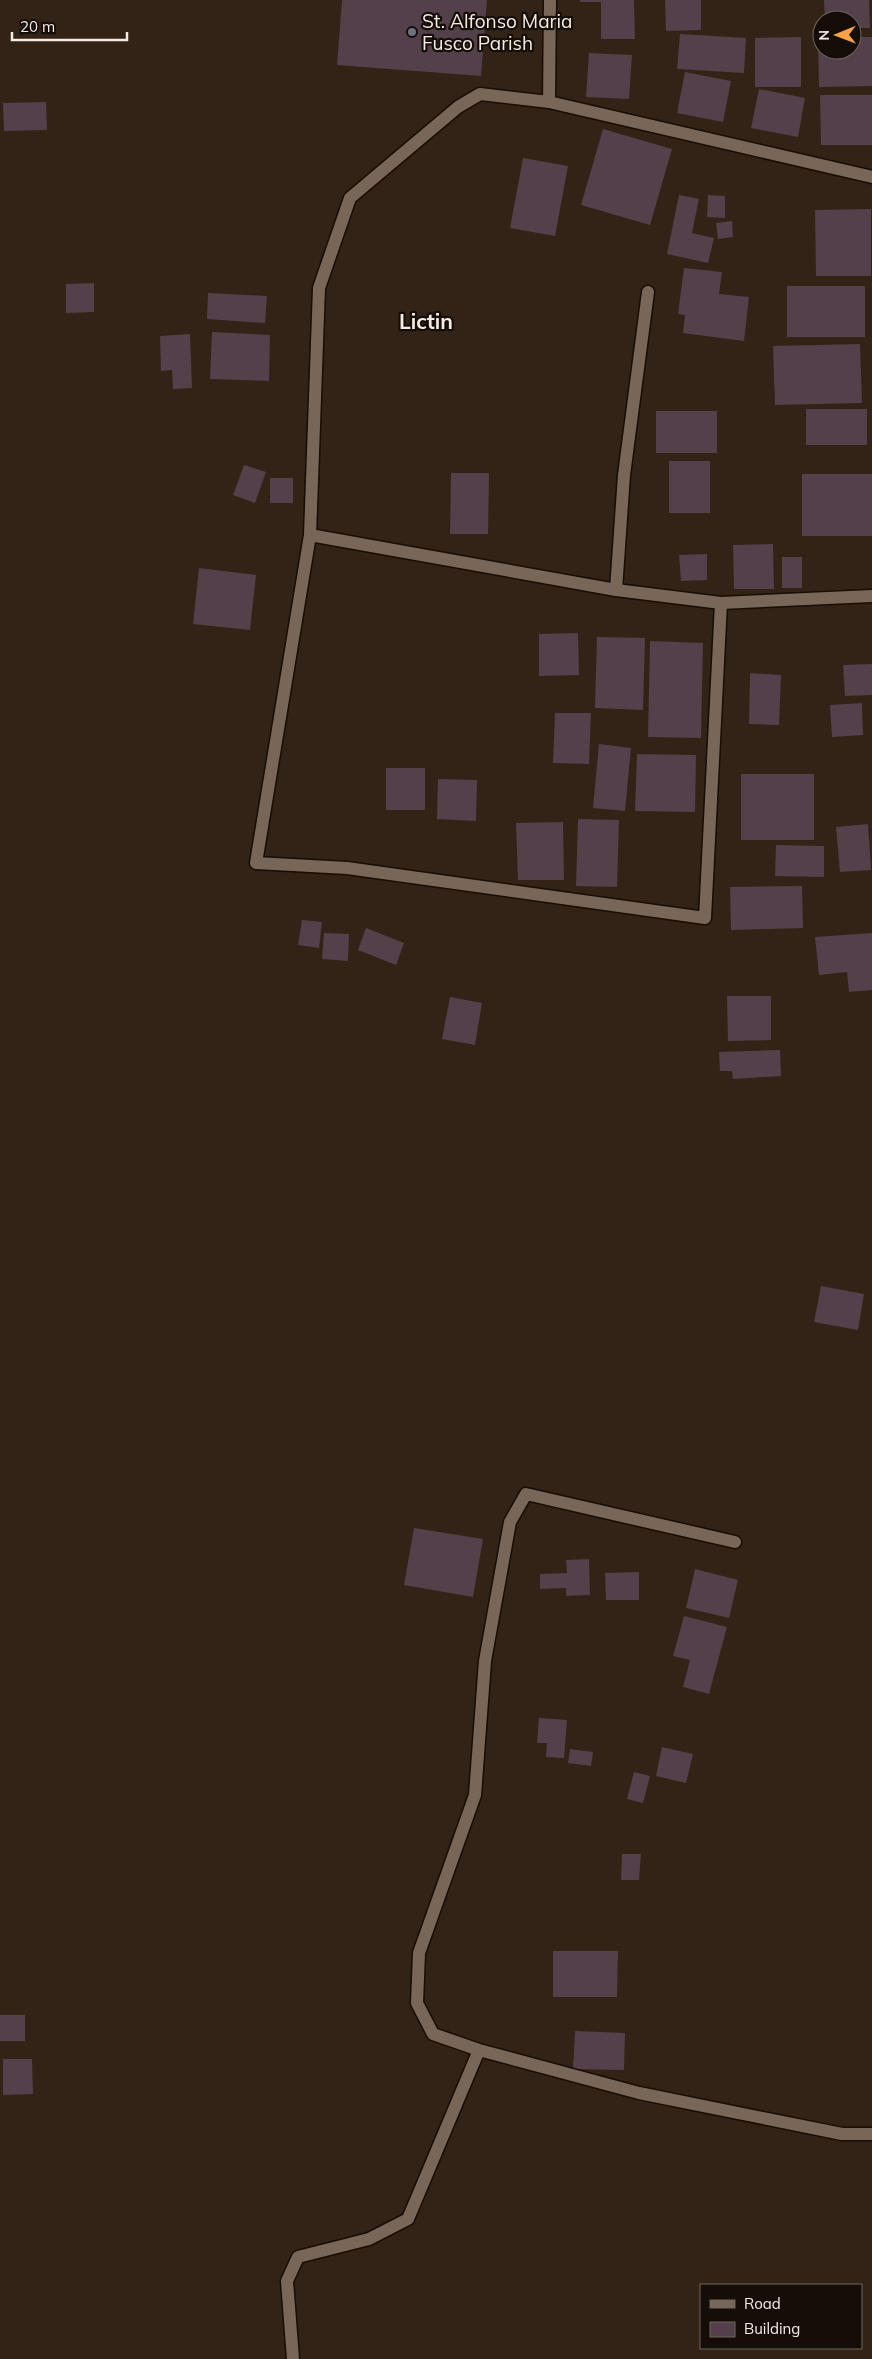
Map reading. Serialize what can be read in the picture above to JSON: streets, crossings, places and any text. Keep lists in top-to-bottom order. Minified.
{"districts":["Lictin"],"places":["St. Alfonso Maria Fusco Parish"],"legend":["Road","Building"],"scale_bar":"20 m","north":"left"}
